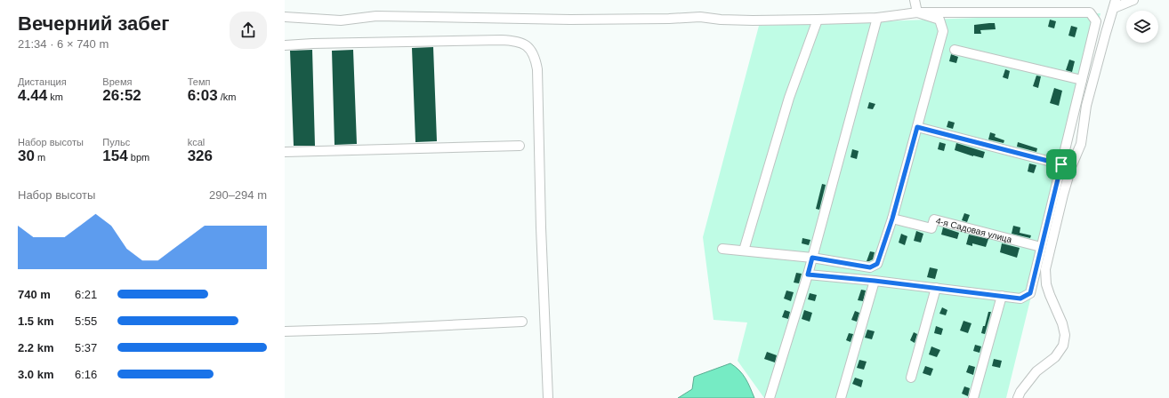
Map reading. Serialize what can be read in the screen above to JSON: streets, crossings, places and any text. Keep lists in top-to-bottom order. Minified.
{"streets":{"street":["4-я Садовая улица"]},"page":{"heading":["Вечерний забег","21:34 · 6 × 740 m"],"stats":[["Дистанция","4.44 km"],["Время","26:52"],["Темп","6:03 /km"],["Набор высоты","30 m"],["Пульс","154 bpm"],["kcal","326"]],"chart":["Набор высоты","290–294 m"],"list":[{"name":"740 m","note":"6:21"},{"name":"1.5 km","note":"5:55"},{"name":"2.2 km","note":"5:37"},{"name":"3.0 km","note":"6:16"}]}}
